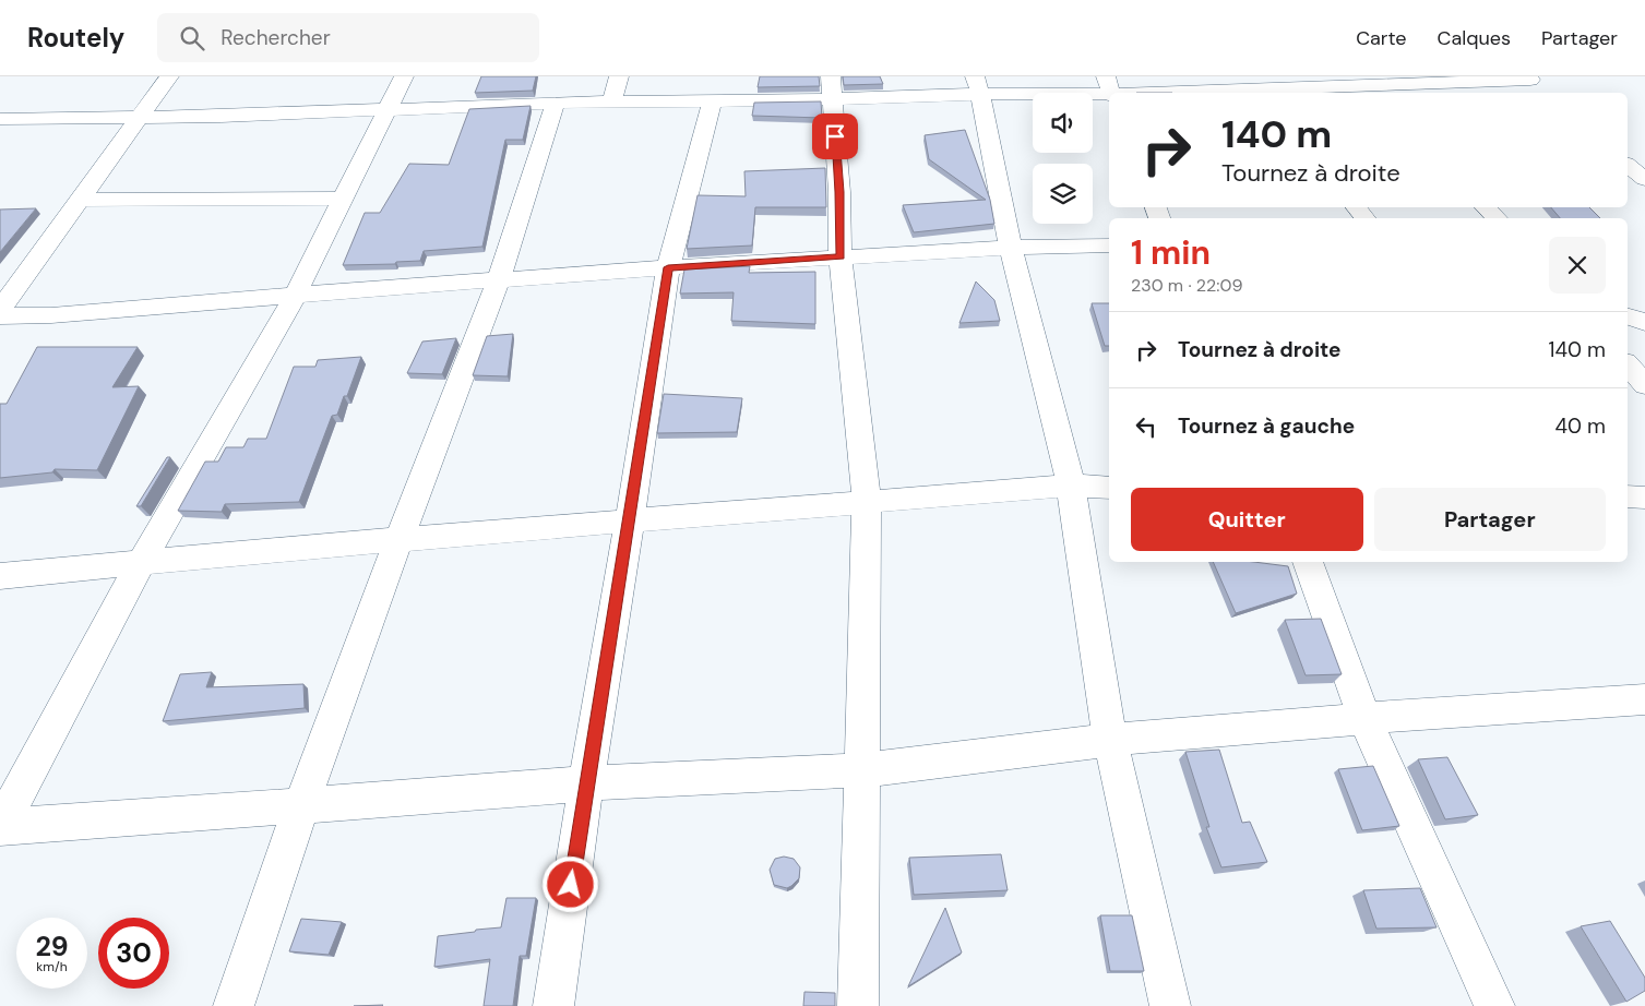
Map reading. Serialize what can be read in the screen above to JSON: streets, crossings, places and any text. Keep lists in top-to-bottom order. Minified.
{"page":{"header":"Routely","search":"Rechercher","nav":["Carte","Calques","Partager"],"turn":["140 m","Tournez à droite"],"heading":["1 min","230 m · 22:09"],"list":[{"name":"Tournez à droite","value":"140 m"},{"name":"Tournez à gauche","value":"40 m"}],"buttons":["Quitter","Partager"],"speed":"29 km/h","limit":"30"}}
